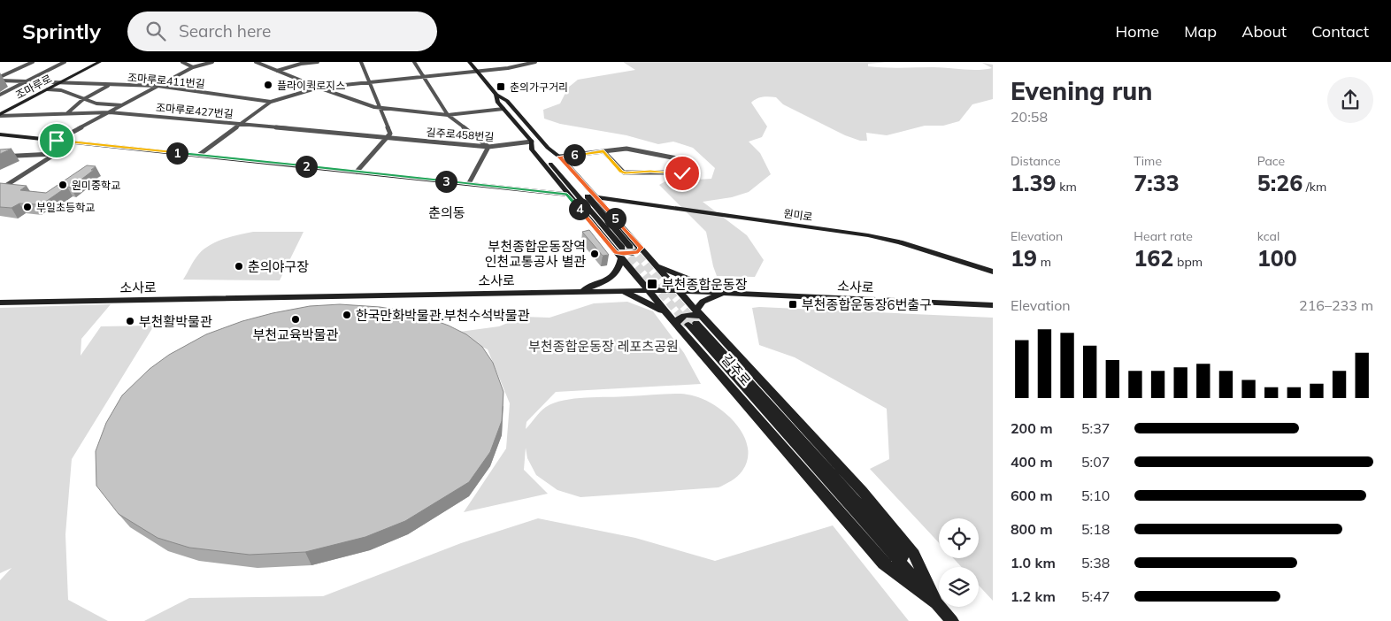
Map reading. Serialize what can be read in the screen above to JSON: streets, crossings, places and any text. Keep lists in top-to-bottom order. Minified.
{"streets":{"street":["조마루로411번길","조마루로","조마루로427번길","길주로458번길","원미로","소사로","길주로"]},"crossings":[["조마루로411번길","조마루로"],["조마루로","조마루로427번길"],["조마루로427번길","길주로458번길"],["길주로458번길","길주로"],["원미로","길주로"],["소사로","길주로"]],"districts":["춘의동"],"parks":["부천종합운동장 레포츠공원"],"places":{"other":["플라이퀵로지스","원미중학교","부일초등학교","부천종합운동장역 인천교통공사 별관","춘의야구장","한국만화박물관.부천수석박물관","부천교육박물관","부천활박물관"],"transit":["춘의가구거리","부천종합운동장","부천종합운동장6번출구"]},"page":{"header":"Sprintly","search":"Search here","nav":["Home","Map","About","Contact"],"heading":["Evening run","20:58"],"stats":[["Distance","1.39 km"],["Time","7:33"],["Pace","5:26 /km"],["Elevation","19 m"],["Heart rate","162 bpm"],["kcal","100"]],"pins":["1","6","2","3","4","5"],"chart":["Elevation","216–233 m"],"list":[{"name":"200 m","note":"5:37"},{"name":"400 m","note":"5:07"},{"name":"600 m","note":"5:10"},{"name":"800 m","note":"5:18"},{"name":"1.0 km","note":"5:38"},{"name":"1.2 km","note":"5:47"}]}}
